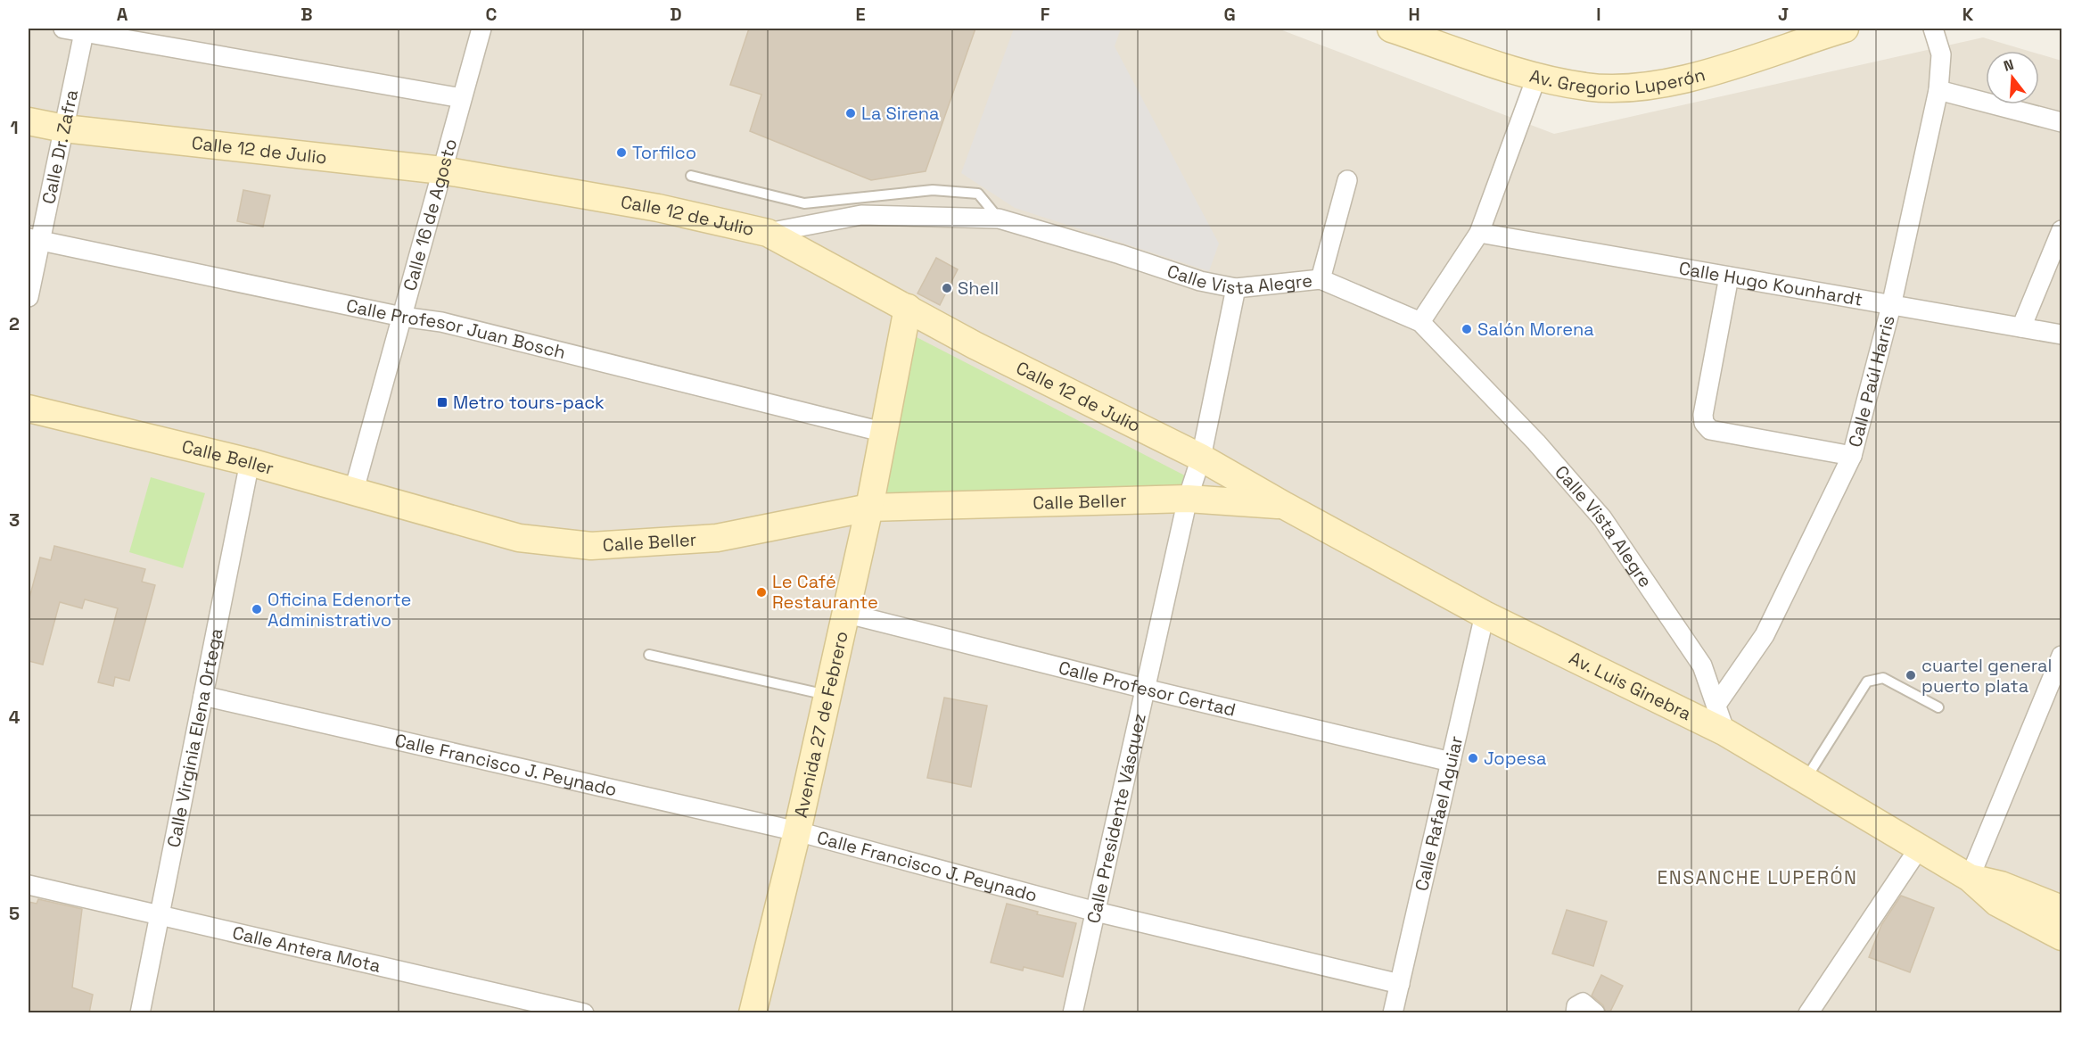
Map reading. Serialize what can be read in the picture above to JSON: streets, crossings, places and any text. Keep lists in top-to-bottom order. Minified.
{"streets":{"street":["Av. Gregorio Luperón","Calle Dr. Zafra","Calle 12 de Julio","Calle 16 de Agosto","Calle Vista Alegre","Calle Hugo Kounhardt","Calle Profesor Juan Bosch","Calle Paúl Harris","Calle Beller","Av. Luis Ginebra","Calle Profesor Certad","Avenida 27 de Febrero","Calle Virginia Elena Ortega","Calle Francisco J. Peynado","Calle Rafael Aguiar","Calle Presidente Vásquez","Calle Antera Mota"]},"crossings":[["Calle Dr. Zafra","Calle 12 de Julio"],["Calle Dr. Zafra","Calle Profesor Juan Bosch"],["Calle 12 de Julio","Calle 16 de Agosto"],["Calle 12 de Julio","Calle Vista Alegre"],["Calle 12 de Julio","Calle Beller"],["Calle 12 de Julio","Av. Luis Ginebra"],["Calle 12 de Julio","Avenida 27 de Febrero"],["Calle 12 de Julio","Calle Presidente Vásquez"],["Calle 16 de Agosto","Calle Profesor Juan Bosch"],["Calle 16 de Agosto","Calle Beller"],["Calle Vista Alegre","Calle Paúl Harris"],["Calle Vista Alegre","Av. Luis Ginebra"],["Calle Hugo Kounhardt","Calle Paúl Harris"],["Calle Profesor Juan Bosch","Avenida 27 de Febrero"],["Calle Beller","Av. Luis Ginebra"],["Calle Beller","Avenida 27 de Febrero"],["Calle Beller","Calle Virginia Elena Ortega"],["Calle Beller","Calle Presidente Vásquez"],["Av. Luis Ginebra","Calle Rafael Aguiar"],["Calle Profesor Certad","Avenida 27 de Febrero"],["Calle Profesor Certad","Calle Rafael Aguiar"],["Calle Profesor Certad","Calle Presidente Vásquez"],["Avenida 27 de Febrero","Calle Francisco J. Peynado"],["Calle Virginia Elena Ortega","Calle Francisco J. Peynado"],["Calle Virginia Elena Ortega","Calle Antera Mota"],["Calle Francisco J. Peynado","Calle Rafael Aguiar"],["Calle Francisco J. Peynado","Calle Presidente Vásquez"]],"districts":["ENSANCHE LUPERÓN"],"places":{"other":["La Sirena","Torfilco","Shell","Salón Morena","Le Café Restaurante","Oficina Edenorte Administrativo","cuartel general puerto plata","Jopesa"],"transit":["Metro tours-pack"]},"north":"top","grid":{"columns":["A","B","C","D","E","F","G","H","I","J","K"],"rows":["1","2","3","4","5"]}}
